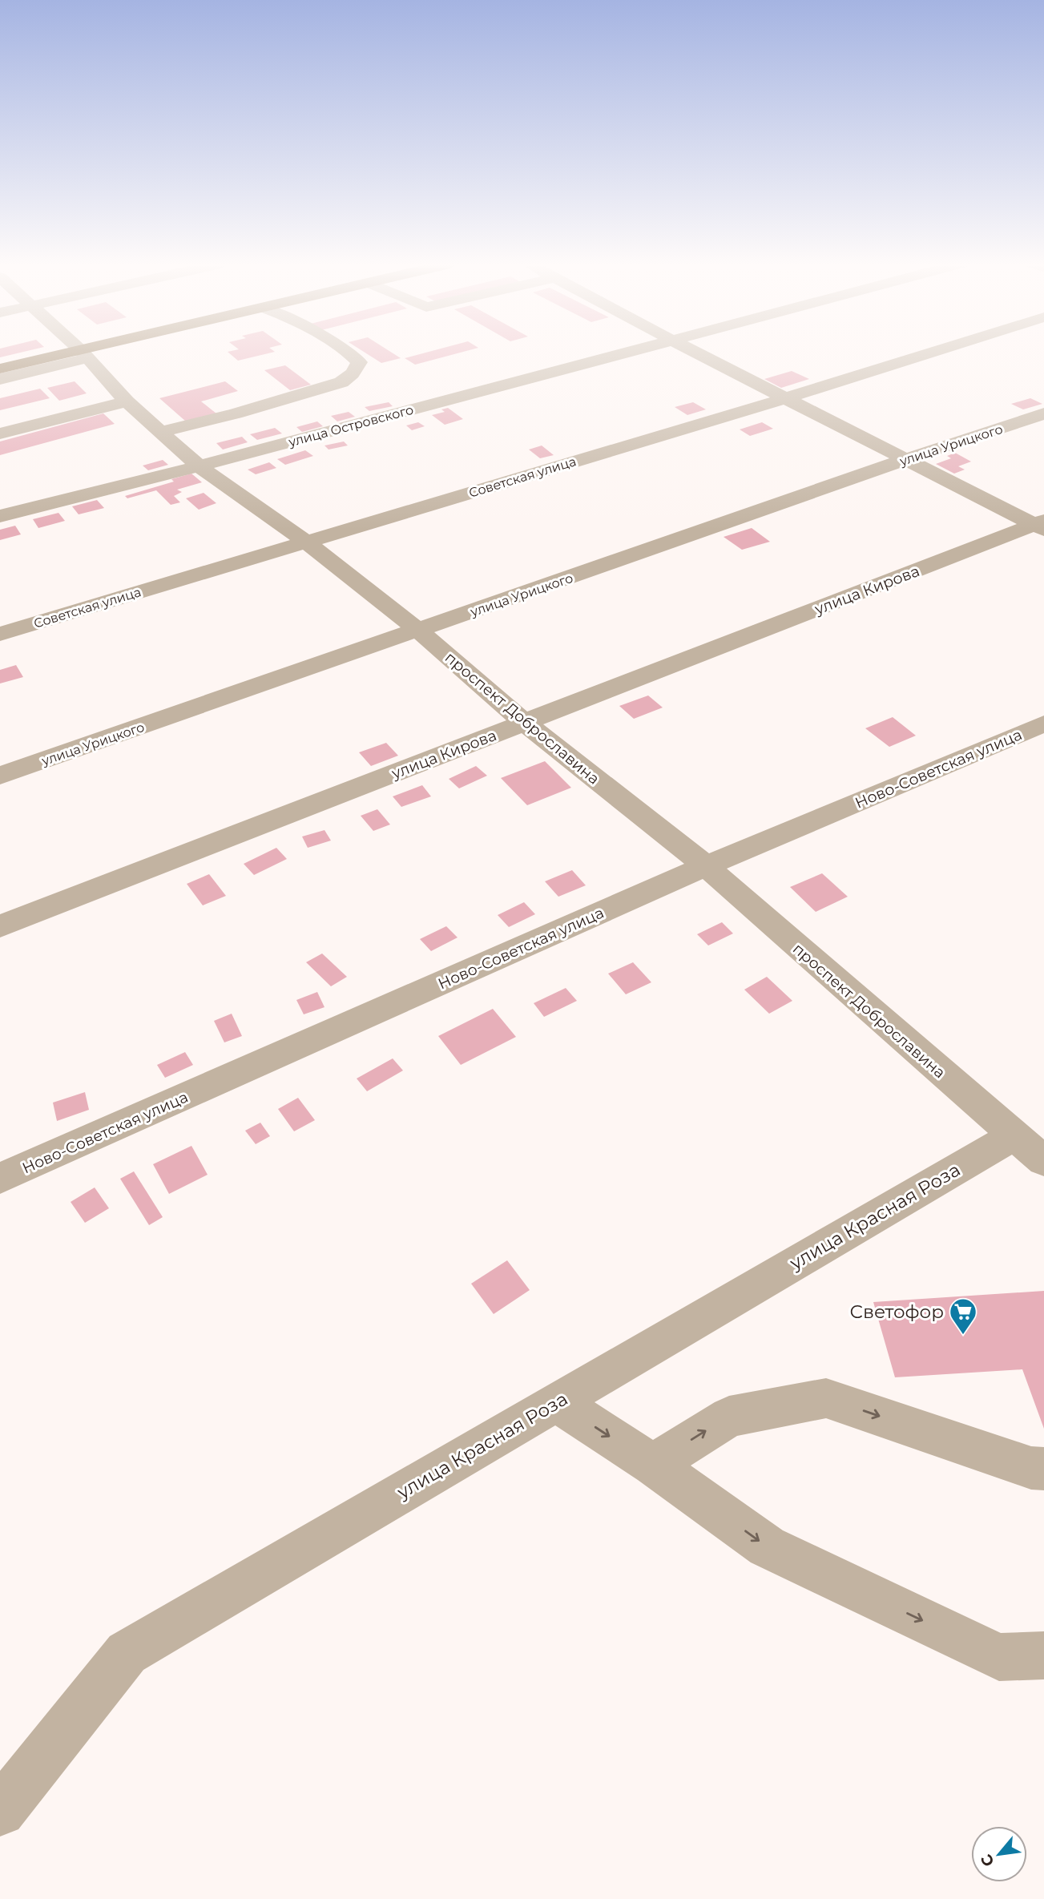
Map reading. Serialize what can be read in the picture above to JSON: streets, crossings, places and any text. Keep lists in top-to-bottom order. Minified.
{"streets":{"street":["улица Островского","улица Урицкого","Советская улица","улица Кирова","проспект Доброславина","Ново-Советская улица","улица Красная Роза"]},"crossings":[["улица Островского","проспект Доброславина"],["улица Урицкого","проспект Доброславина"],["Советская улица","проспект Доброславина"],["улица Кирова","проспект Доброславина"],["проспект Доброславина","Ново-Советская улица"],["проспект Доброславина","улица Красная Роза"]],"places":{"supermarket":["Светофор"]},"north":"bottom left"}
